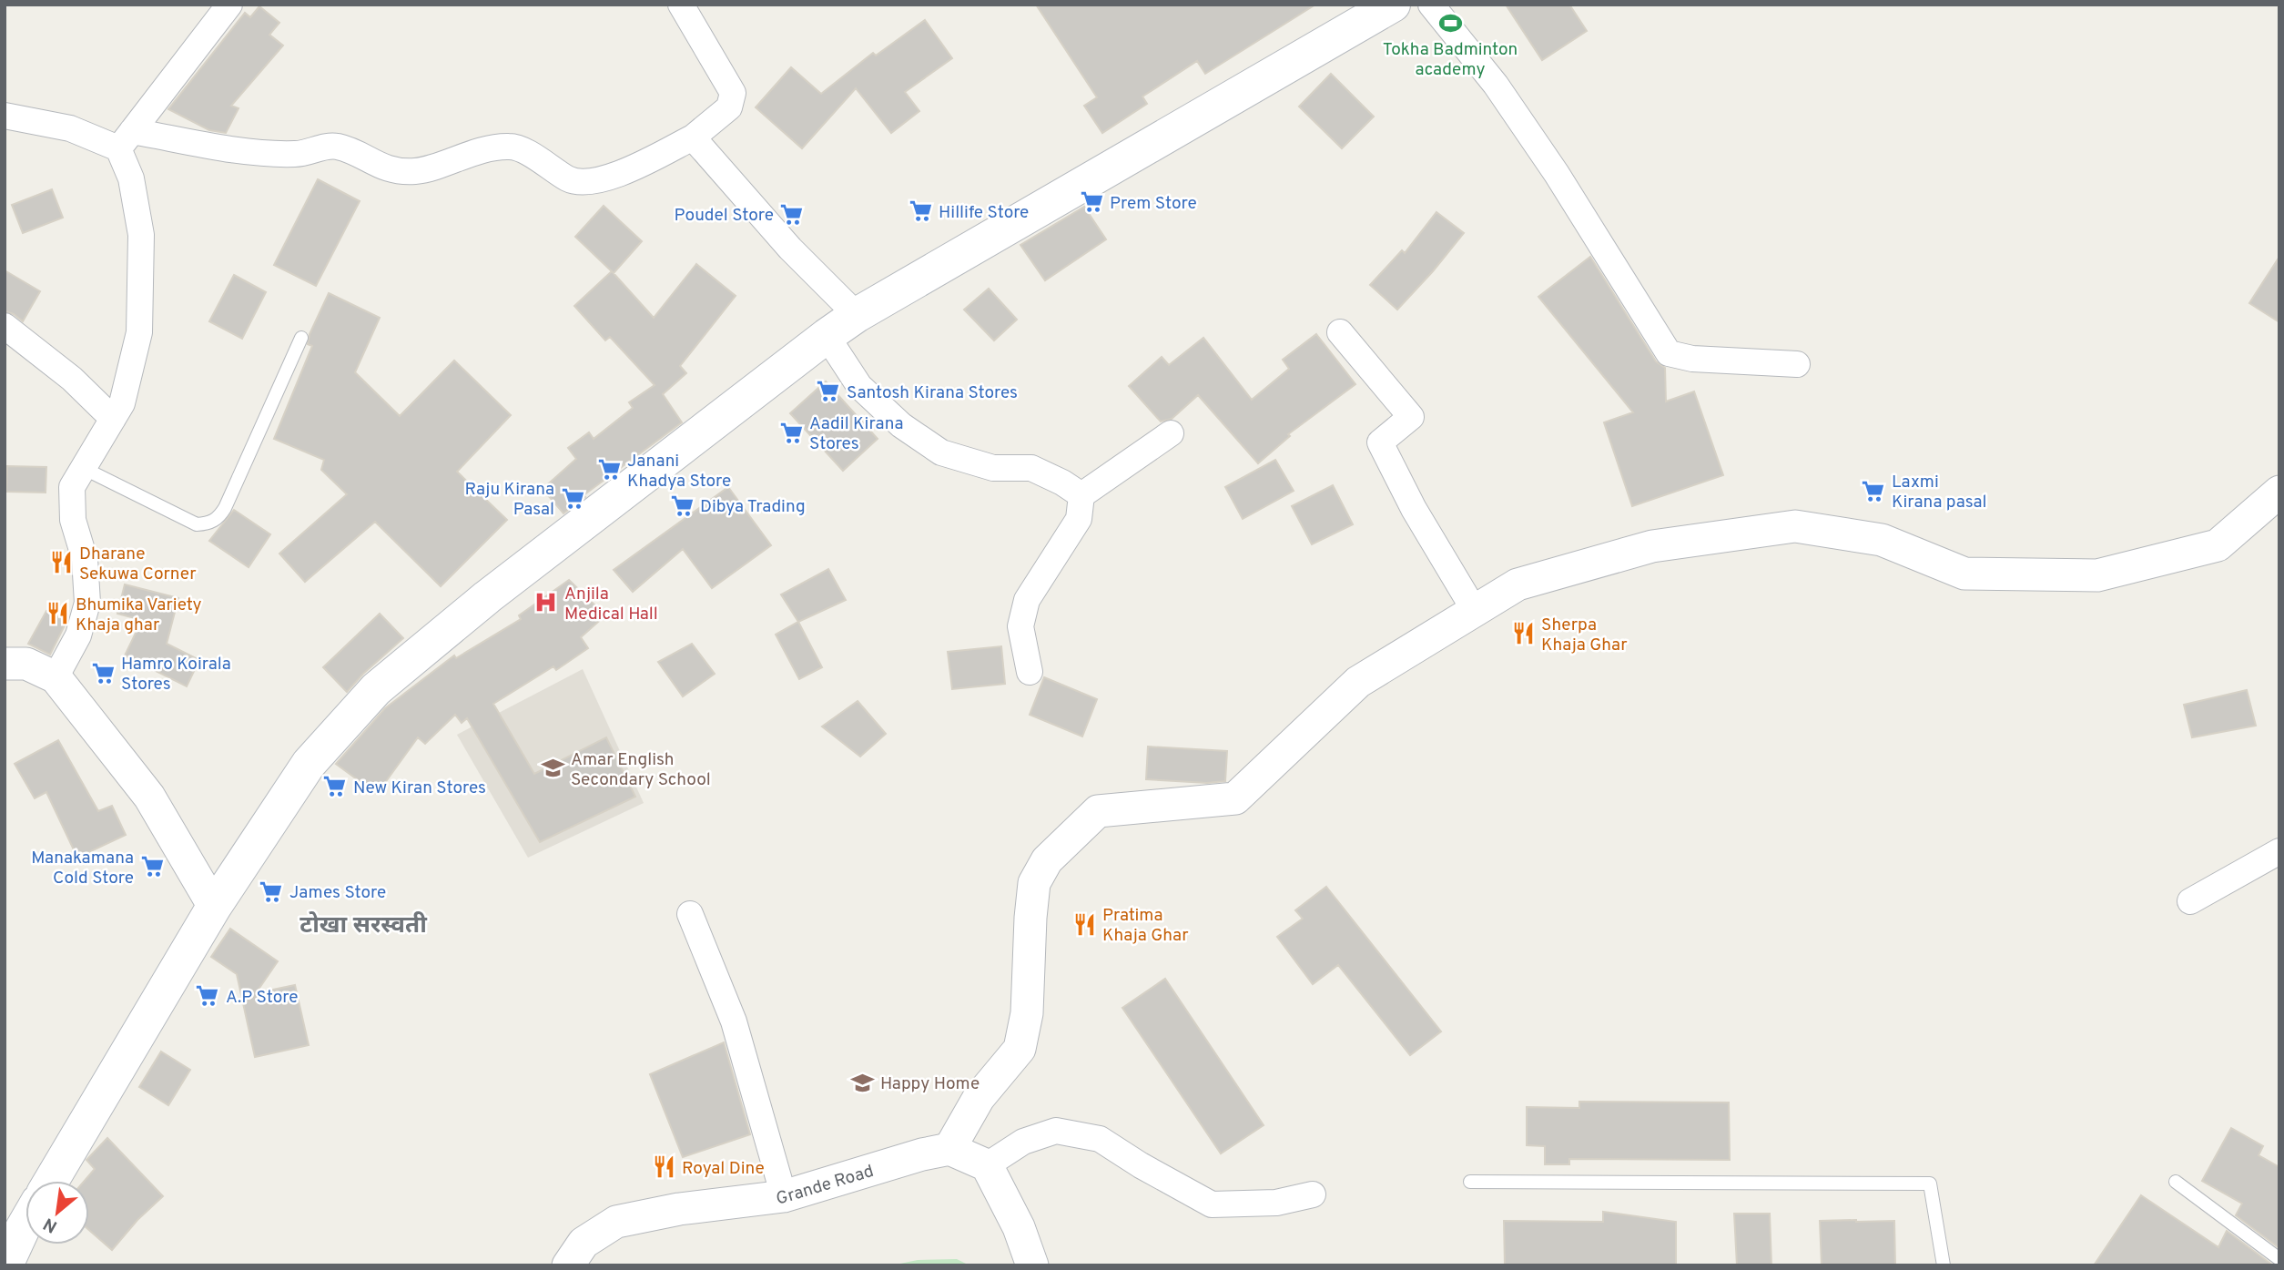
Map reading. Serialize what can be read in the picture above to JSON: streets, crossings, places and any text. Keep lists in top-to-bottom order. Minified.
{"streets":{"street":["Grande Road"]},"districts":["टोखा सरस्वती"],"places":{"sports":["Tokha Badminton academy"],"supermarket":["Prem Store","Hillife Store","Poudel Store","Santosh Kirana Stores","Aadil Kirana Stores","Janani Khadya Store","Laxmi Kirana pasal","Raju Kirana Pasal","Dibya Trading","Hamro Koirala Stores","New Kiran Stores","Manakamana Cold Store","James Store","A.P Store"],"restaurant":["Dharane Sekuwa Corner","Bhumika Variety Khaja ghar","Sherpa Khaja Ghar","Pratima Khaja Ghar","Royal Dine"],"hospital":["Anjila Medical Hall"],"school or university":["Amar English Secondary School","Happy Home"]},"north":"bottom left"}
